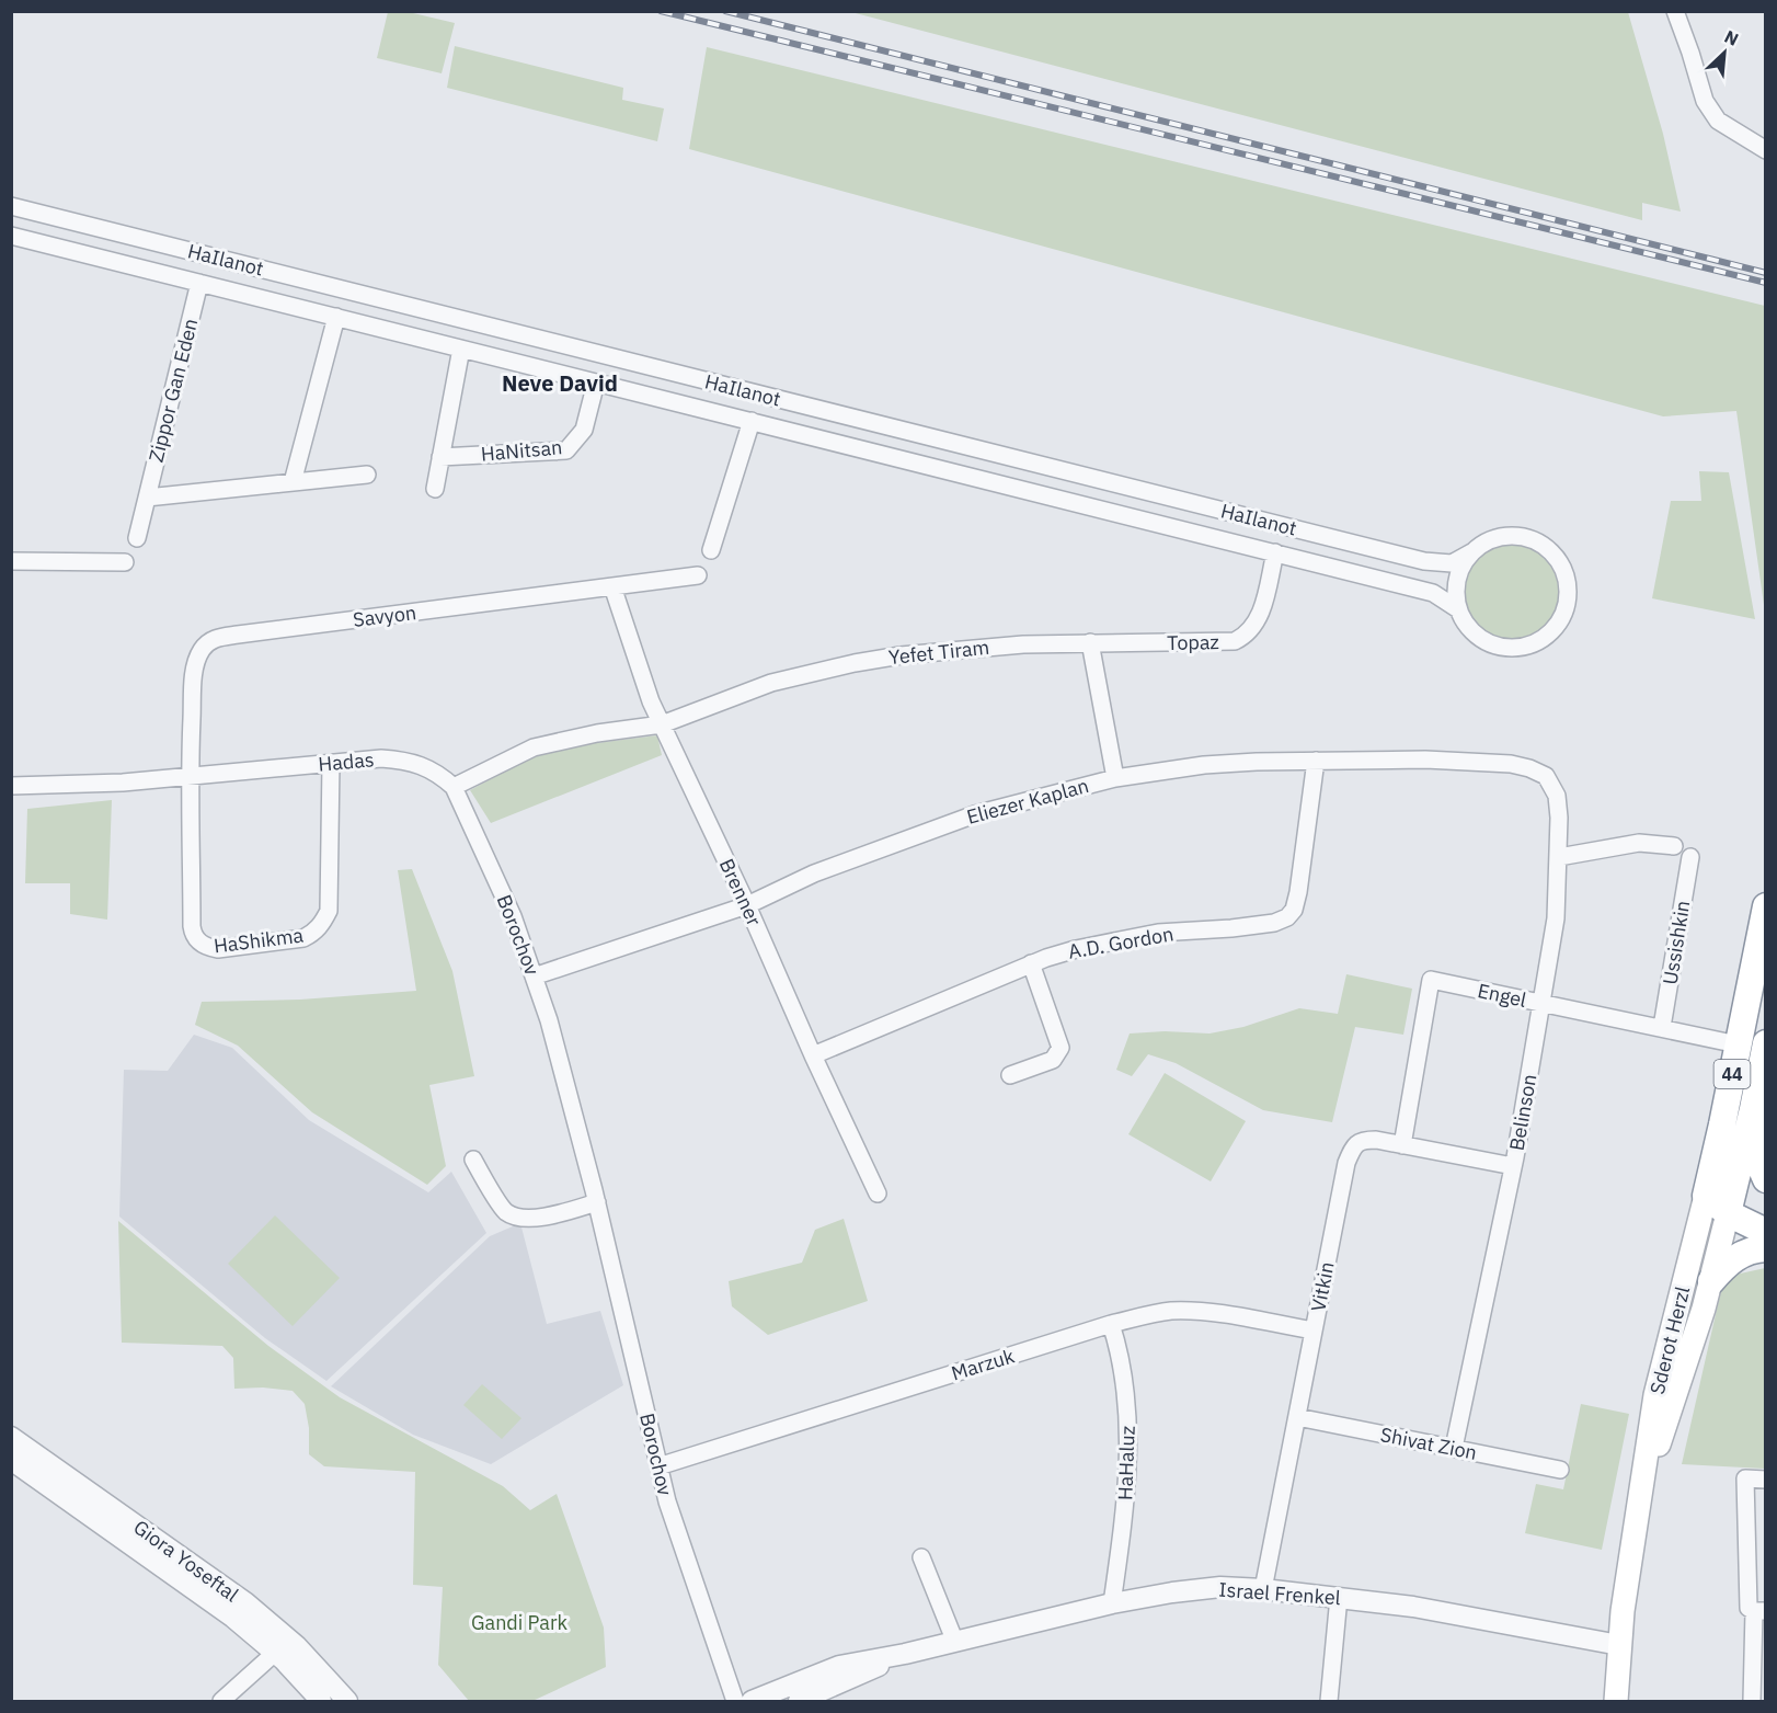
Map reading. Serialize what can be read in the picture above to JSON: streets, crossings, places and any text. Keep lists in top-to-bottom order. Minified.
{"streets":{"highway":["44"],"main road":["Sderot Herzl"],"street":["HaIlanot","Zippor Gan Eden","HaNitsan","Savyon","Topaz","Yefet Tiram","Hadas","Eliezer Kaplan","Brenner","Borochov","HaShikma","A.D. Gordon","Ussishkin","Engel","Belinson","Vitkin","Marzuk","Shivat Zion","HaHaluz","Giora Yoseftal","Israel Frenkel"]},"crossings":[["HaIlanot","Zippor Gan Eden"],["HaIlanot","HaNitsan"],["HaIlanot","Topaz"],["Savyon","Hadas"],["Savyon","Brenner"],["Savyon","HaShikma"],["Topaz","Yefet Tiram"],["Yefet Tiram","Brenner"],["Hadas","Borochov"],["Hadas","HaShikma"],["Eliezer Kaplan","Brenner"],["Eliezer Kaplan","Borochov"],["Eliezer Kaplan","A.D. Gordon"],["Eliezer Kaplan","Belinson"],["Brenner","A.D. Gordon"],["Borochov","Marzuk"],["Ussishkin","Engel"],["Engel","44"],["Engel","Belinson"],["Engel","Vitkin"],["44","Sderot Herzl"],["Belinson","Vitkin"],["Belinson","Shivat Zion"],["Vitkin","Marzuk"],["Vitkin","Shivat Zion"],["Vitkin","Israel Frenkel"],["Sderot Herzl","Israel Frenkel"],["Marzuk","HaHaluz"],["HaHaluz","Israel Frenkel"]],"districts":["Neve David"],"parks":["Gandi Park"],"north":"top right"}
